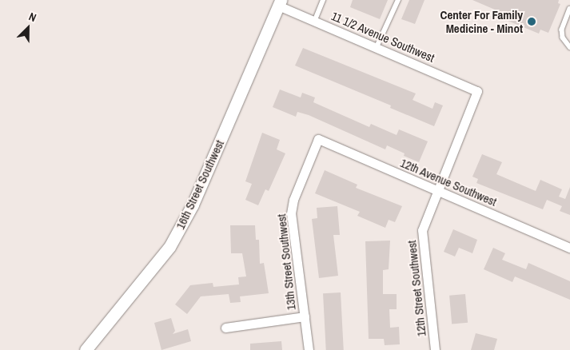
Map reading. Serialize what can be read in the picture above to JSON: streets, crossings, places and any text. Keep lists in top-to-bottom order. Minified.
{"streets":{"main road":["16th Street Southwest"],"street":["11 1/2 Avenue Southwest","12th Avenue Southwest","13th Street Southwest","12th Street Southwest"]},"crossings":[["11 1/2 Avenue Southwest","16th Street Southwest"],["11 1/2 Avenue Southwest","12th Street Southwest"],["12th Avenue Southwest","13th Street Southwest"],["12th Avenue Southwest","12th Street Southwest"]],"places":["Center For Family Medicine - Minot"],"north":"top right"}
